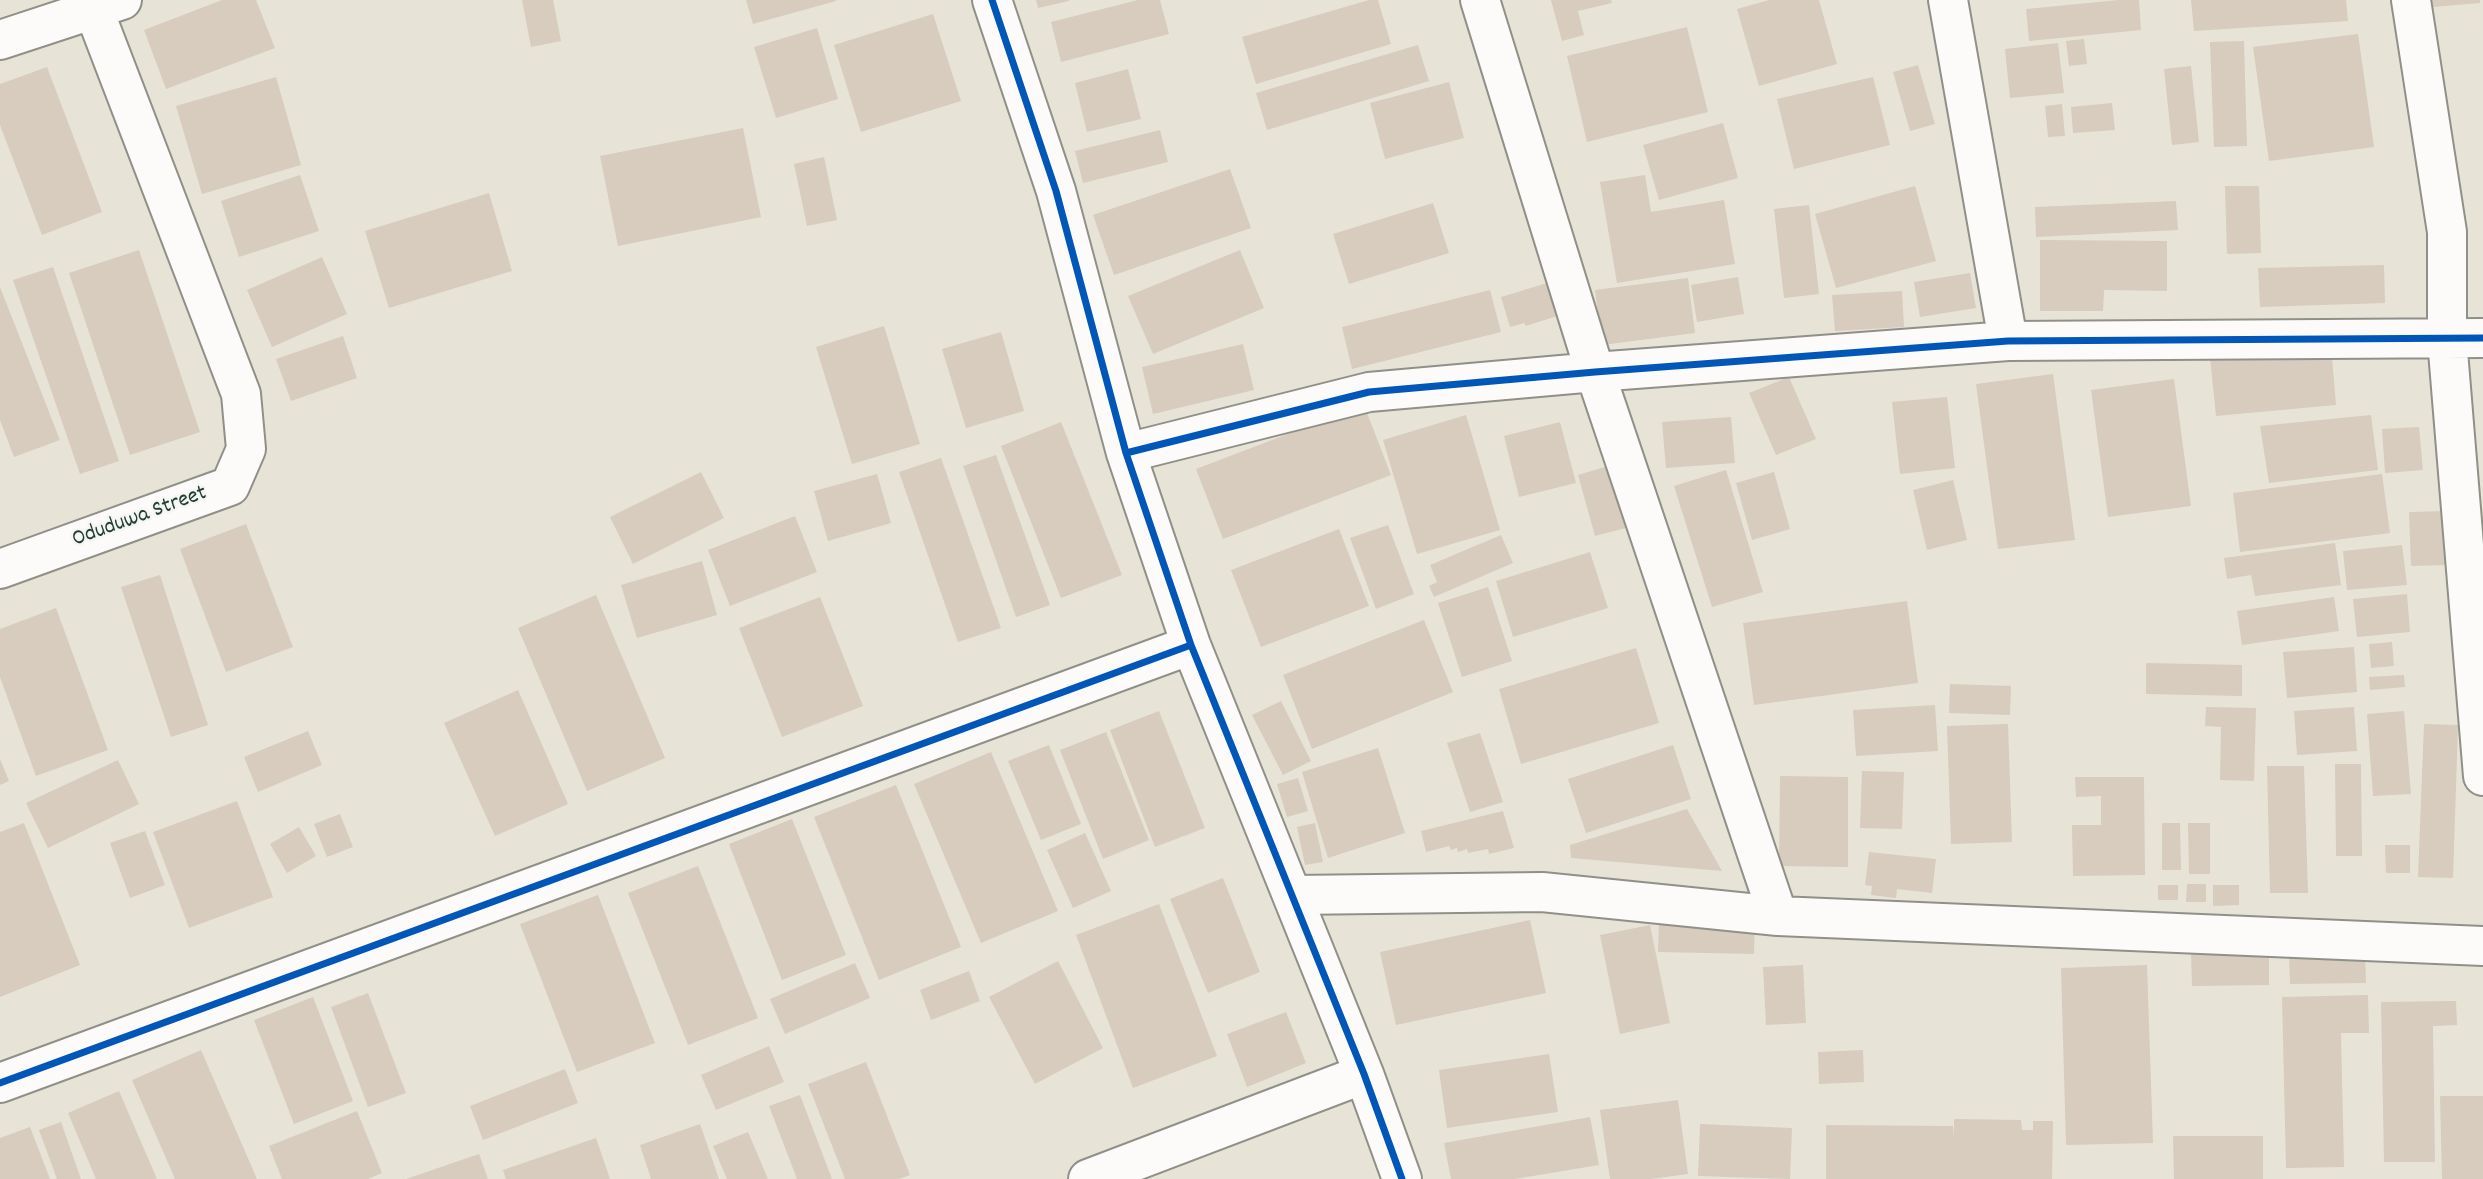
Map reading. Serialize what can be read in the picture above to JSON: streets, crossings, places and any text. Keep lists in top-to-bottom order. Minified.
{"streets":{"street":["Oduduwa Street"]}}
